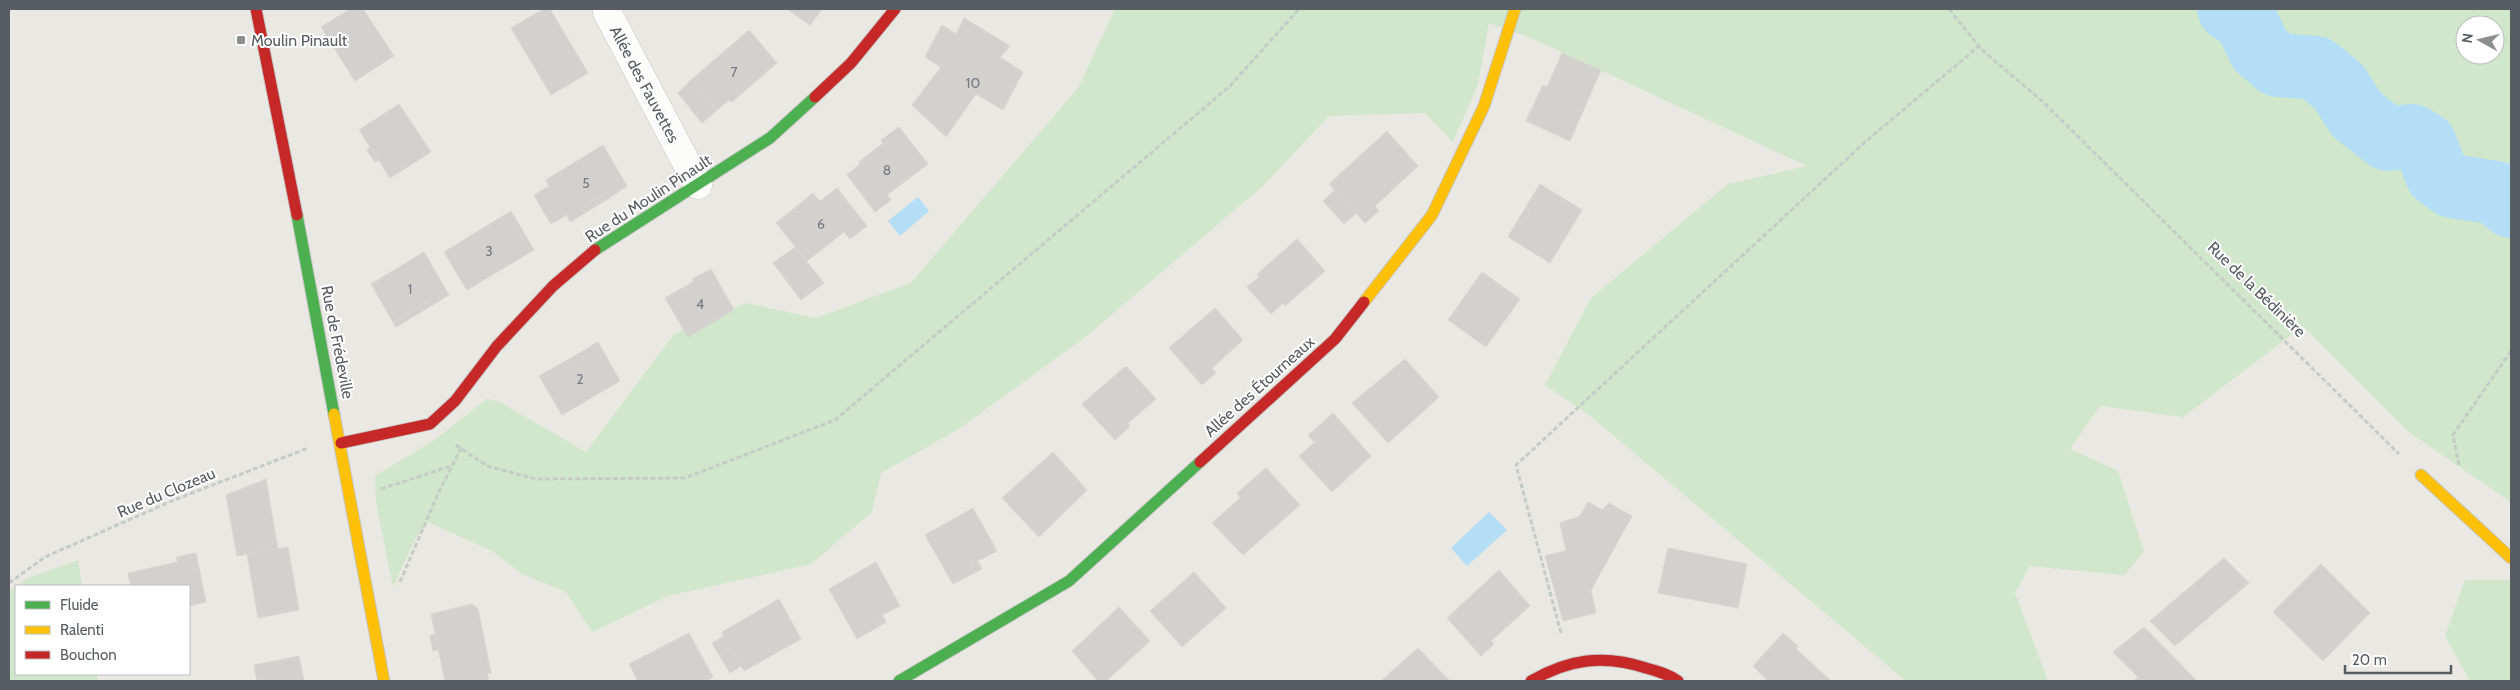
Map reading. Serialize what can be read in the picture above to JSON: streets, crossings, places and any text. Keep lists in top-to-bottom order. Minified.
{"streets":{"street":["Allée des Fauvettes","Rue du Moulin Pinault","Rue de Frédeville","Allée des Étourneaux"],"path":["Rue de la Bédinière","Rue du Clozeau"]},"crossings":[["Allée des Fauvettes","Rue du Moulin Pinault"],["Rue du Moulin Pinault","Rue de Frédeville"],["Rue du Moulin Pinault","Rue du Clozeau"],["Rue de Frédeville","Rue du Clozeau"]],"places":{"transit":["Moulin Pinault"]},"house_numbers":["7","10","8","5","6","3","1","4","2"],"legend":["Fluide","Ralenti","Bouchon"],"scale_bar":"20 m","north":"left"}
